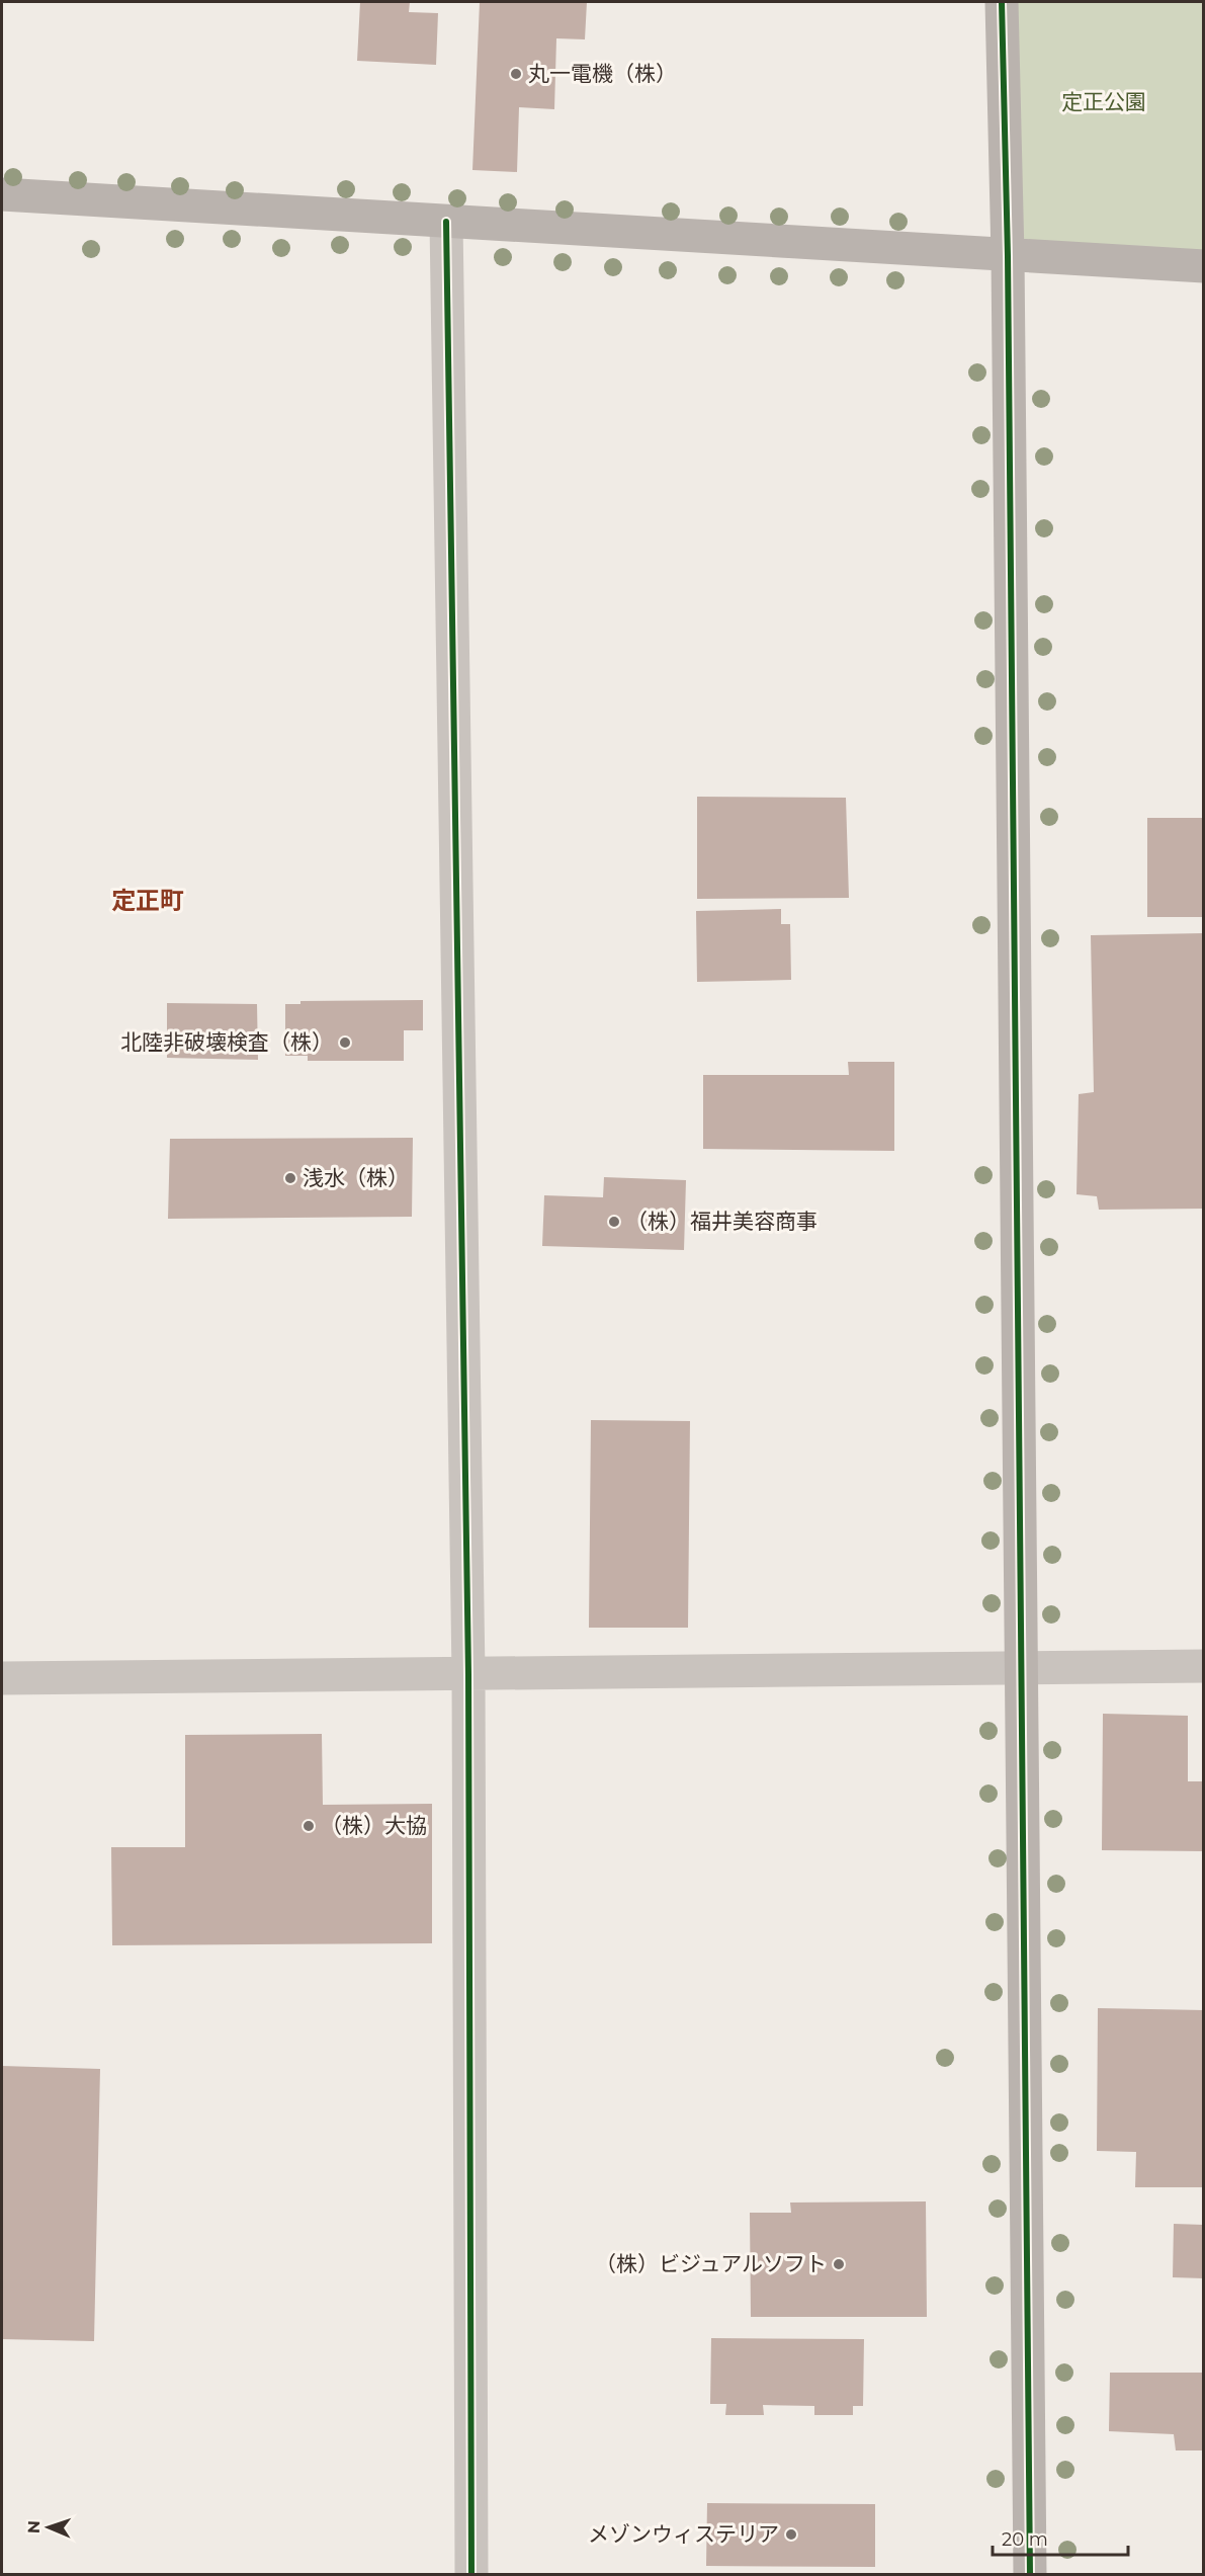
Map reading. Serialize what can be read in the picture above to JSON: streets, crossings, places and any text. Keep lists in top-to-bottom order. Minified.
{"districts":["定正町"],"parks":["定正公園"],"places":["丸一電機（株）","北陸非破壊検査（株）","浅水（株）","（株）福井美容商事","（株）大協","（株）ビジュアルソフト","メゾンウィステリア"],"scale_bar":"20 m","north":"left"}
